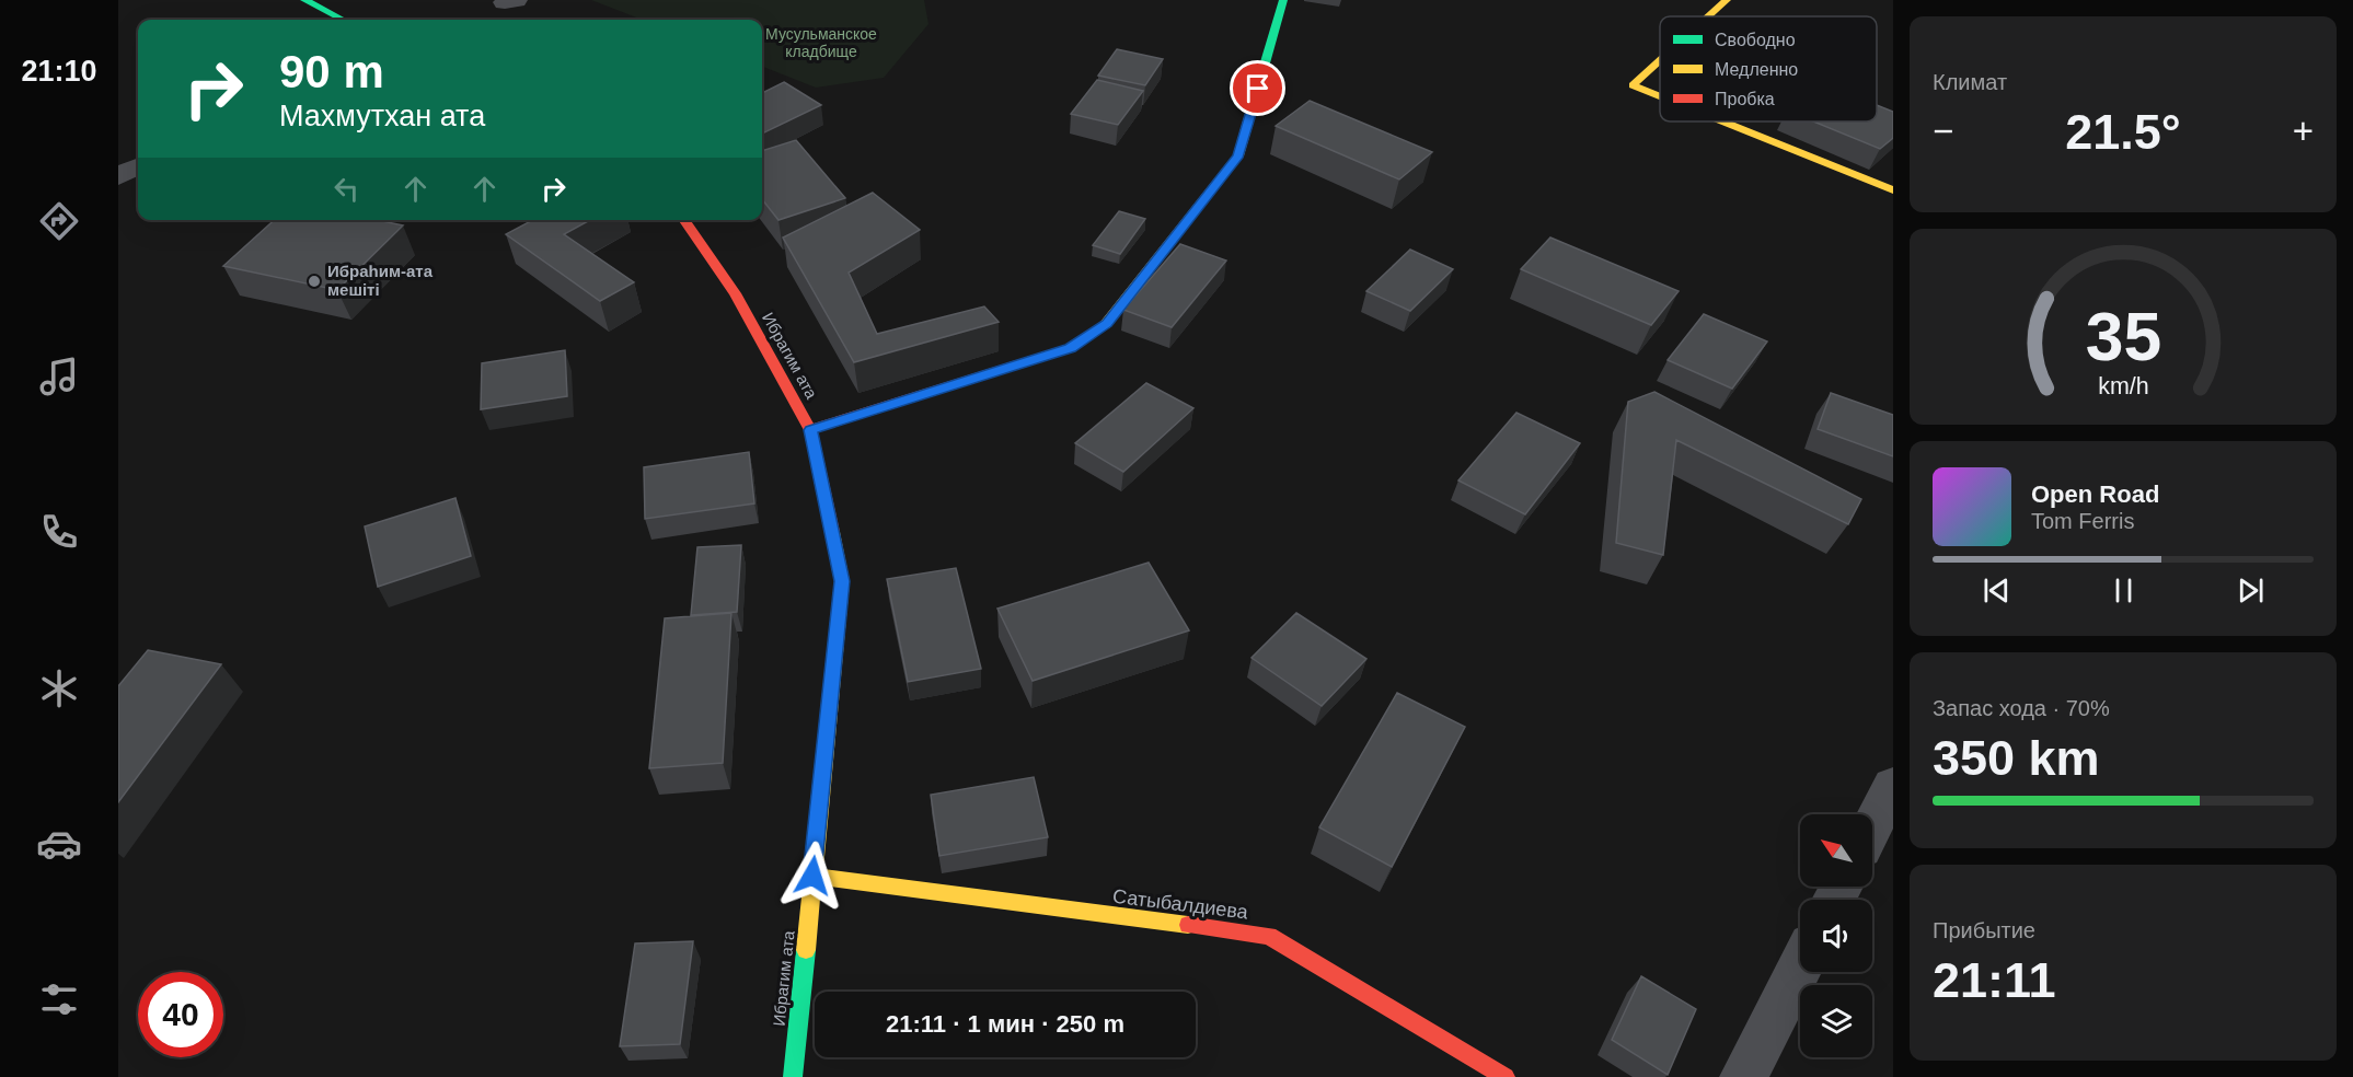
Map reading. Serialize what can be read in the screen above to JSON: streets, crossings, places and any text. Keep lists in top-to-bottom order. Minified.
{"streets":{"street":["Ибрагим ата","Сатыбалдиева"]},"crossings":[["Ибрагим ата","Сатыбалдиева"]],"parks":["Мусульманское кладбище"],"places":["Ибраһим-ата мешіті"],"legend":["Свободно","Медленно","Пробка"],"north":"top left","page":{"tabs":"21:10","tile":["Климат",["Запас хода · 70%","350 km"],["Прибытие","21:11"]],"turn":["90 m","Махмутхан ата"],"heat":["−","21.5°","+"],"song":["Open Road","Tom Ferris"],"limit":"40","trip":"21:11 · 1 мин · 250 m","gauge":["35","km/h"]}}
